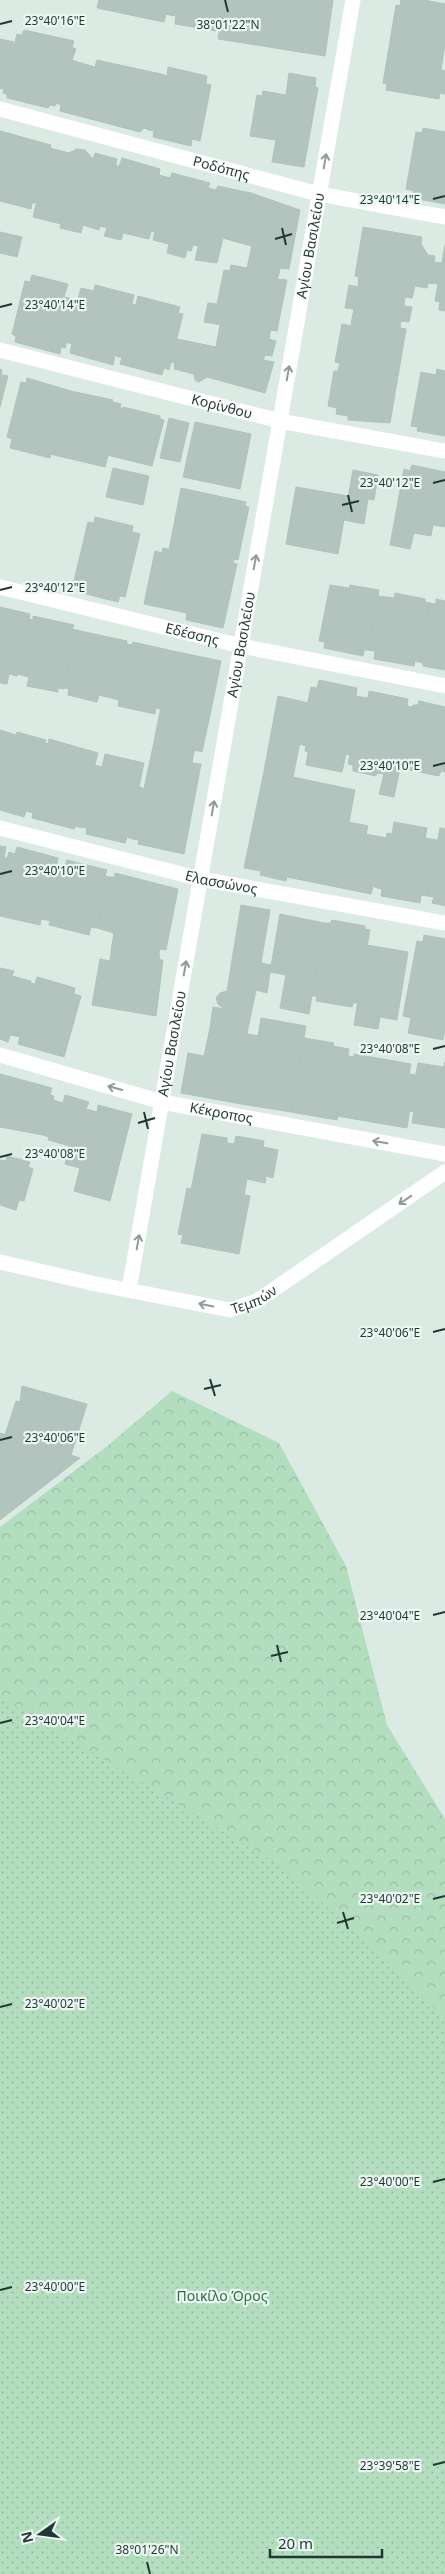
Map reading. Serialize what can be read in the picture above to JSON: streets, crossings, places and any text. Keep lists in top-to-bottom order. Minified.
{"streets":{"street":["Ροδόπης","Αγίου Βασιλείου","Κορίνθου","Εδέσσης","Ελασσώνος","Κέκροπος","Τεμπών"]},"crossings":[["Ροδόπης","Αγίου Βασιλείου"],["Αγίου Βασιλείου","Κορίνθου"],["Αγίου Βασιλείου","Εδέσσης"],["Αγίου Βασιλείου","Ελασσώνος"],["Αγίου Βασιλείου","Κέκροπος"],["Αγίου Βασιλείου","Τεμπών"]],"one_way":["Αγίου Βασιλείου","Κέκροπος","Τεμπών"],"parks":["Ποικίλο Όρος"],"scale_bar":"20 m","north":"left","coordinates":["23°40'16\"E","38°01'22\"N","23°40'14\"E","23°40'12\"E","23°40'10\"E","23°40'08\"E","23°40'06\"E","23°40'04\"E","23°40'02\"E","23°40'00\"E","23°39'58\"E","38°01'26\"N"]}
